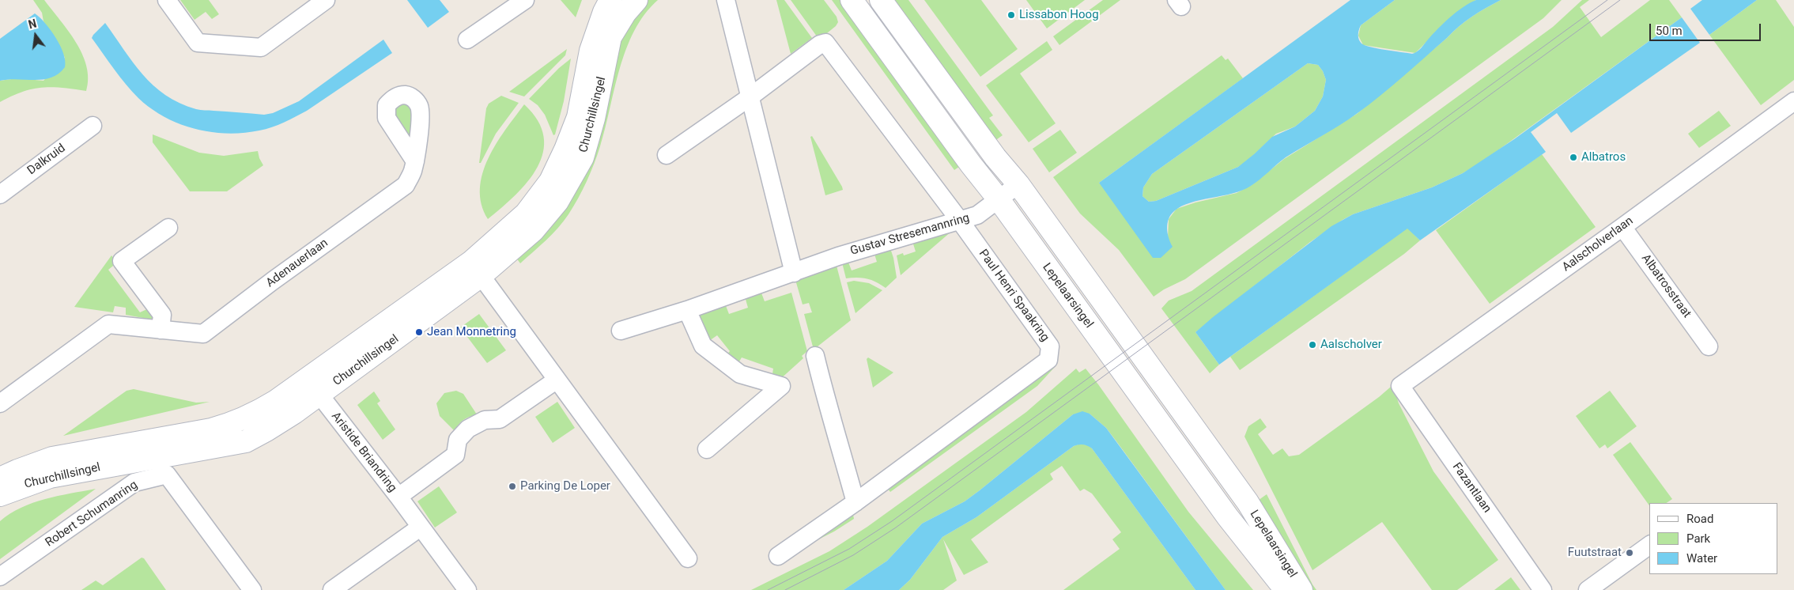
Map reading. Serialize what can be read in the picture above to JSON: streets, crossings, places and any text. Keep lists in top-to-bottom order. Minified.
{"streets":{"street":["Churchillsingel","Dalkruid","Gustav Stresemannring","Aalscholverlaan","Adenauerlaan","Albatrosstraat","Paul Henri Spaakring","Lepelaarsingel","Aristide Briandring","Fazantlaan","Robert Schumanring"]},"crossings":[["Churchillsingel","Aristide Briandring"],["Gustav Stresemannring","Paul Henri Spaakring"],["Gustav Stresemannring","Lepelaarsingel"],["Aalscholverlaan","Albatrosstraat"],["Aalscholverlaan","Fazantlaan"]],"places":["Lissabon Hoog","Albatros","Jean Monnetring","Aalscholver","Parking De Loper","Fuutstraat"],"legend":["Road","Park","Water"],"scale_bar":"50 m","north":"top"}
